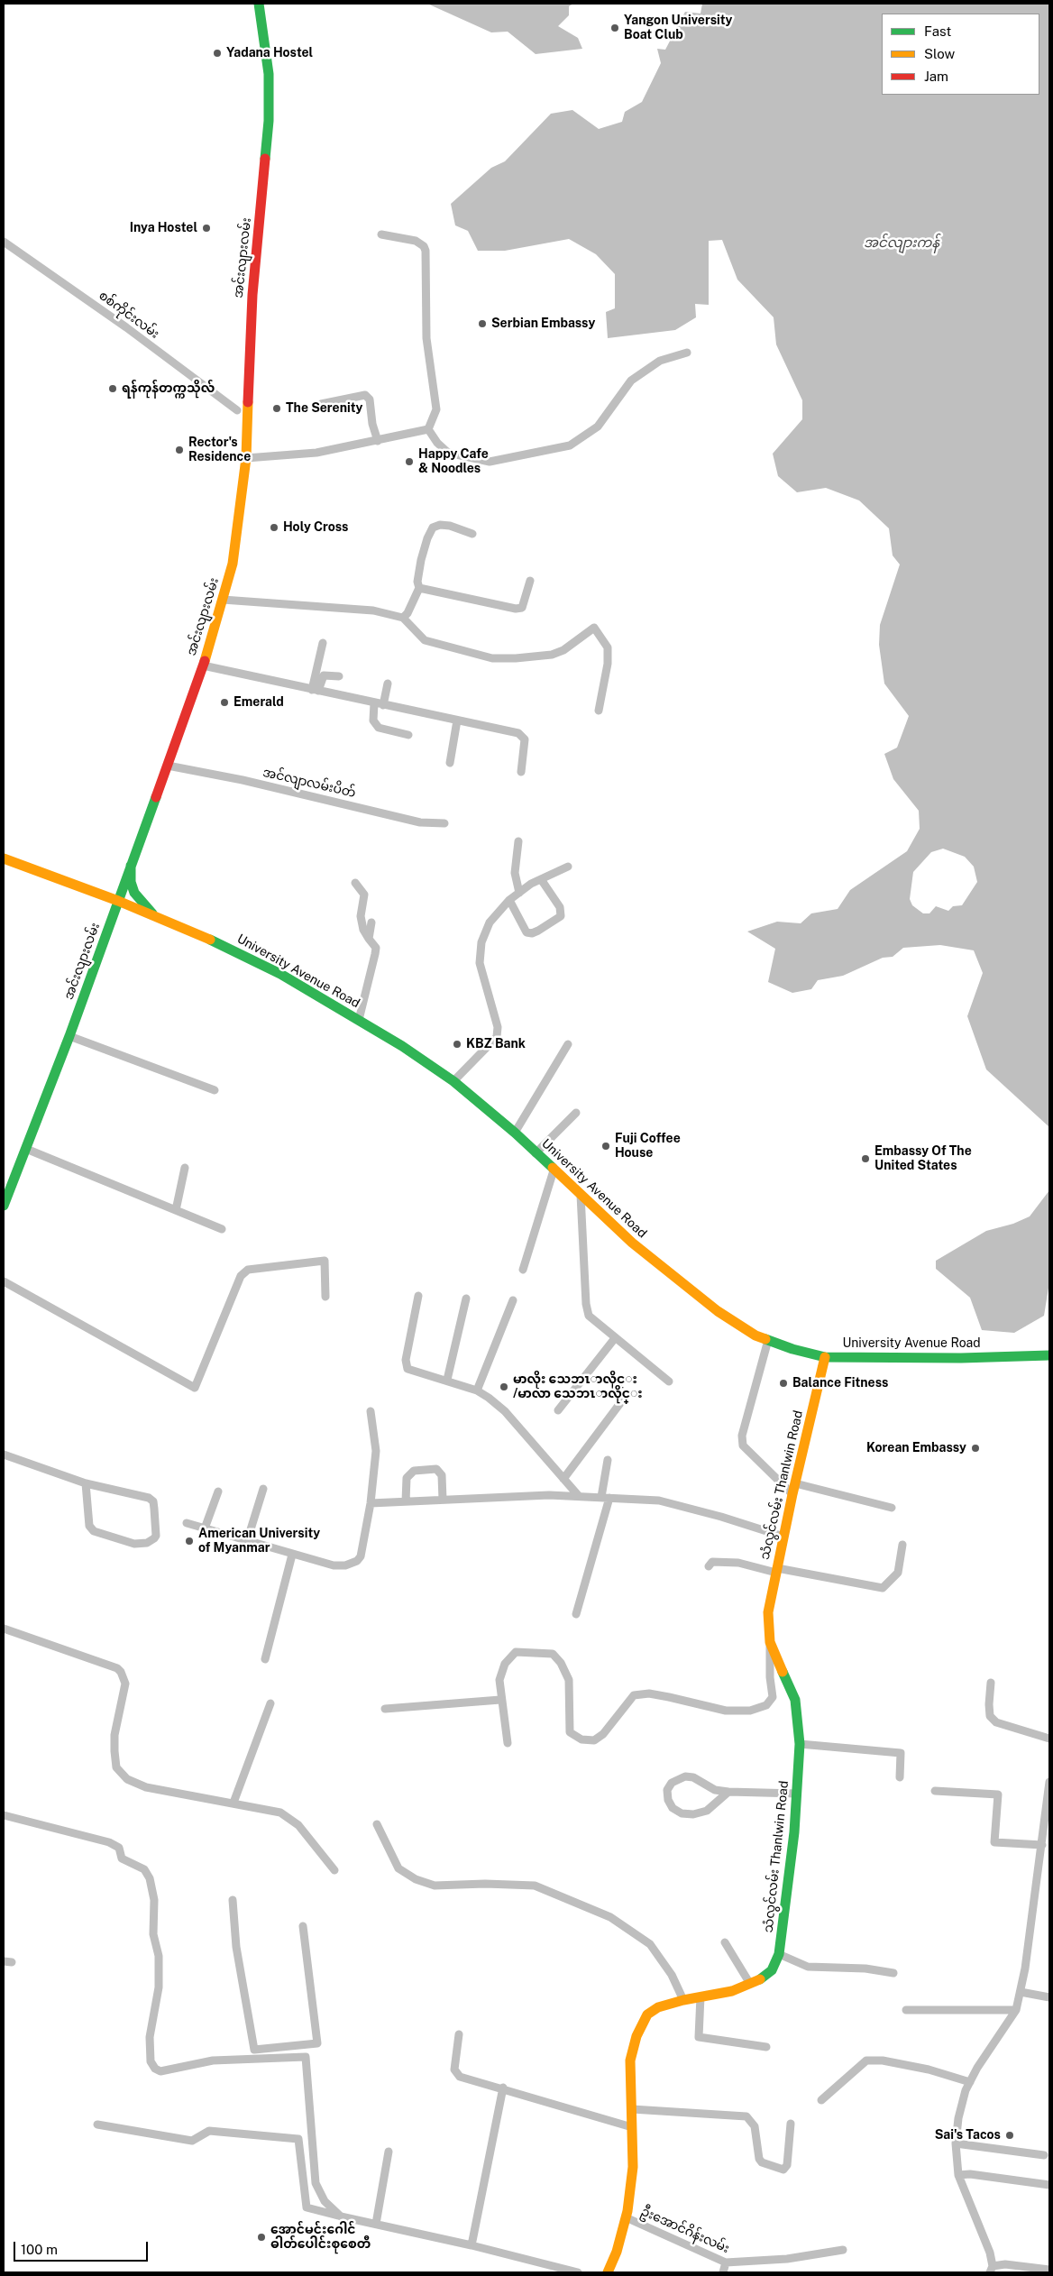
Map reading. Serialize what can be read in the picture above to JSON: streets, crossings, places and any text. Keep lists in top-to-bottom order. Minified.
{"streets":{"main road":["အင်းလျားလမ်း","University Avenue Road","သံလွင်လမ်း Thanlwin Road"],"street":["စစ်ကိုင်းလမ်း","အင်လျာလမ်းပိတ်","ဦးအောင်ဂိန်းလမ်း"]},"crossings":[["အင်းလျားလမ်း","အင်လျာလမ်းပိတ်"],["အင်းလျားလမ်း","University Avenue Road"],["University Avenue Road","သံလွင်လမ်း Thanlwin Road"],["သံလွင်လမ်း Thanlwin Road","ဦးအောင်ဂိန်းလမ်း"]],"water":["အင်လျားကန်"],"places":["Yangon University Boat Club","Yadana Hostel","Inya Hostel","Serbian Embassy","ရန်ကုန်တက္ကသိုလ်","The Serenity","Rector's Residence","Happy Cafe & Noodles","Holy Cross","Emerald","KBZ Bank","Fuji Coffee House","Embassy Of The United States","Balance Fitness","မာလိုး သေဘၤာလိုင္း /မာလာ သေဘၤာလိုင္း","Korean Embassy","American University of Myanmar","Sai's Tacos","အောင်မင်းဂေါင် ဓါတ်ပေါင်းစုစေတီ"],"legend":["Fast","Slow","Jam"],"scale_bar":"100 m"}
